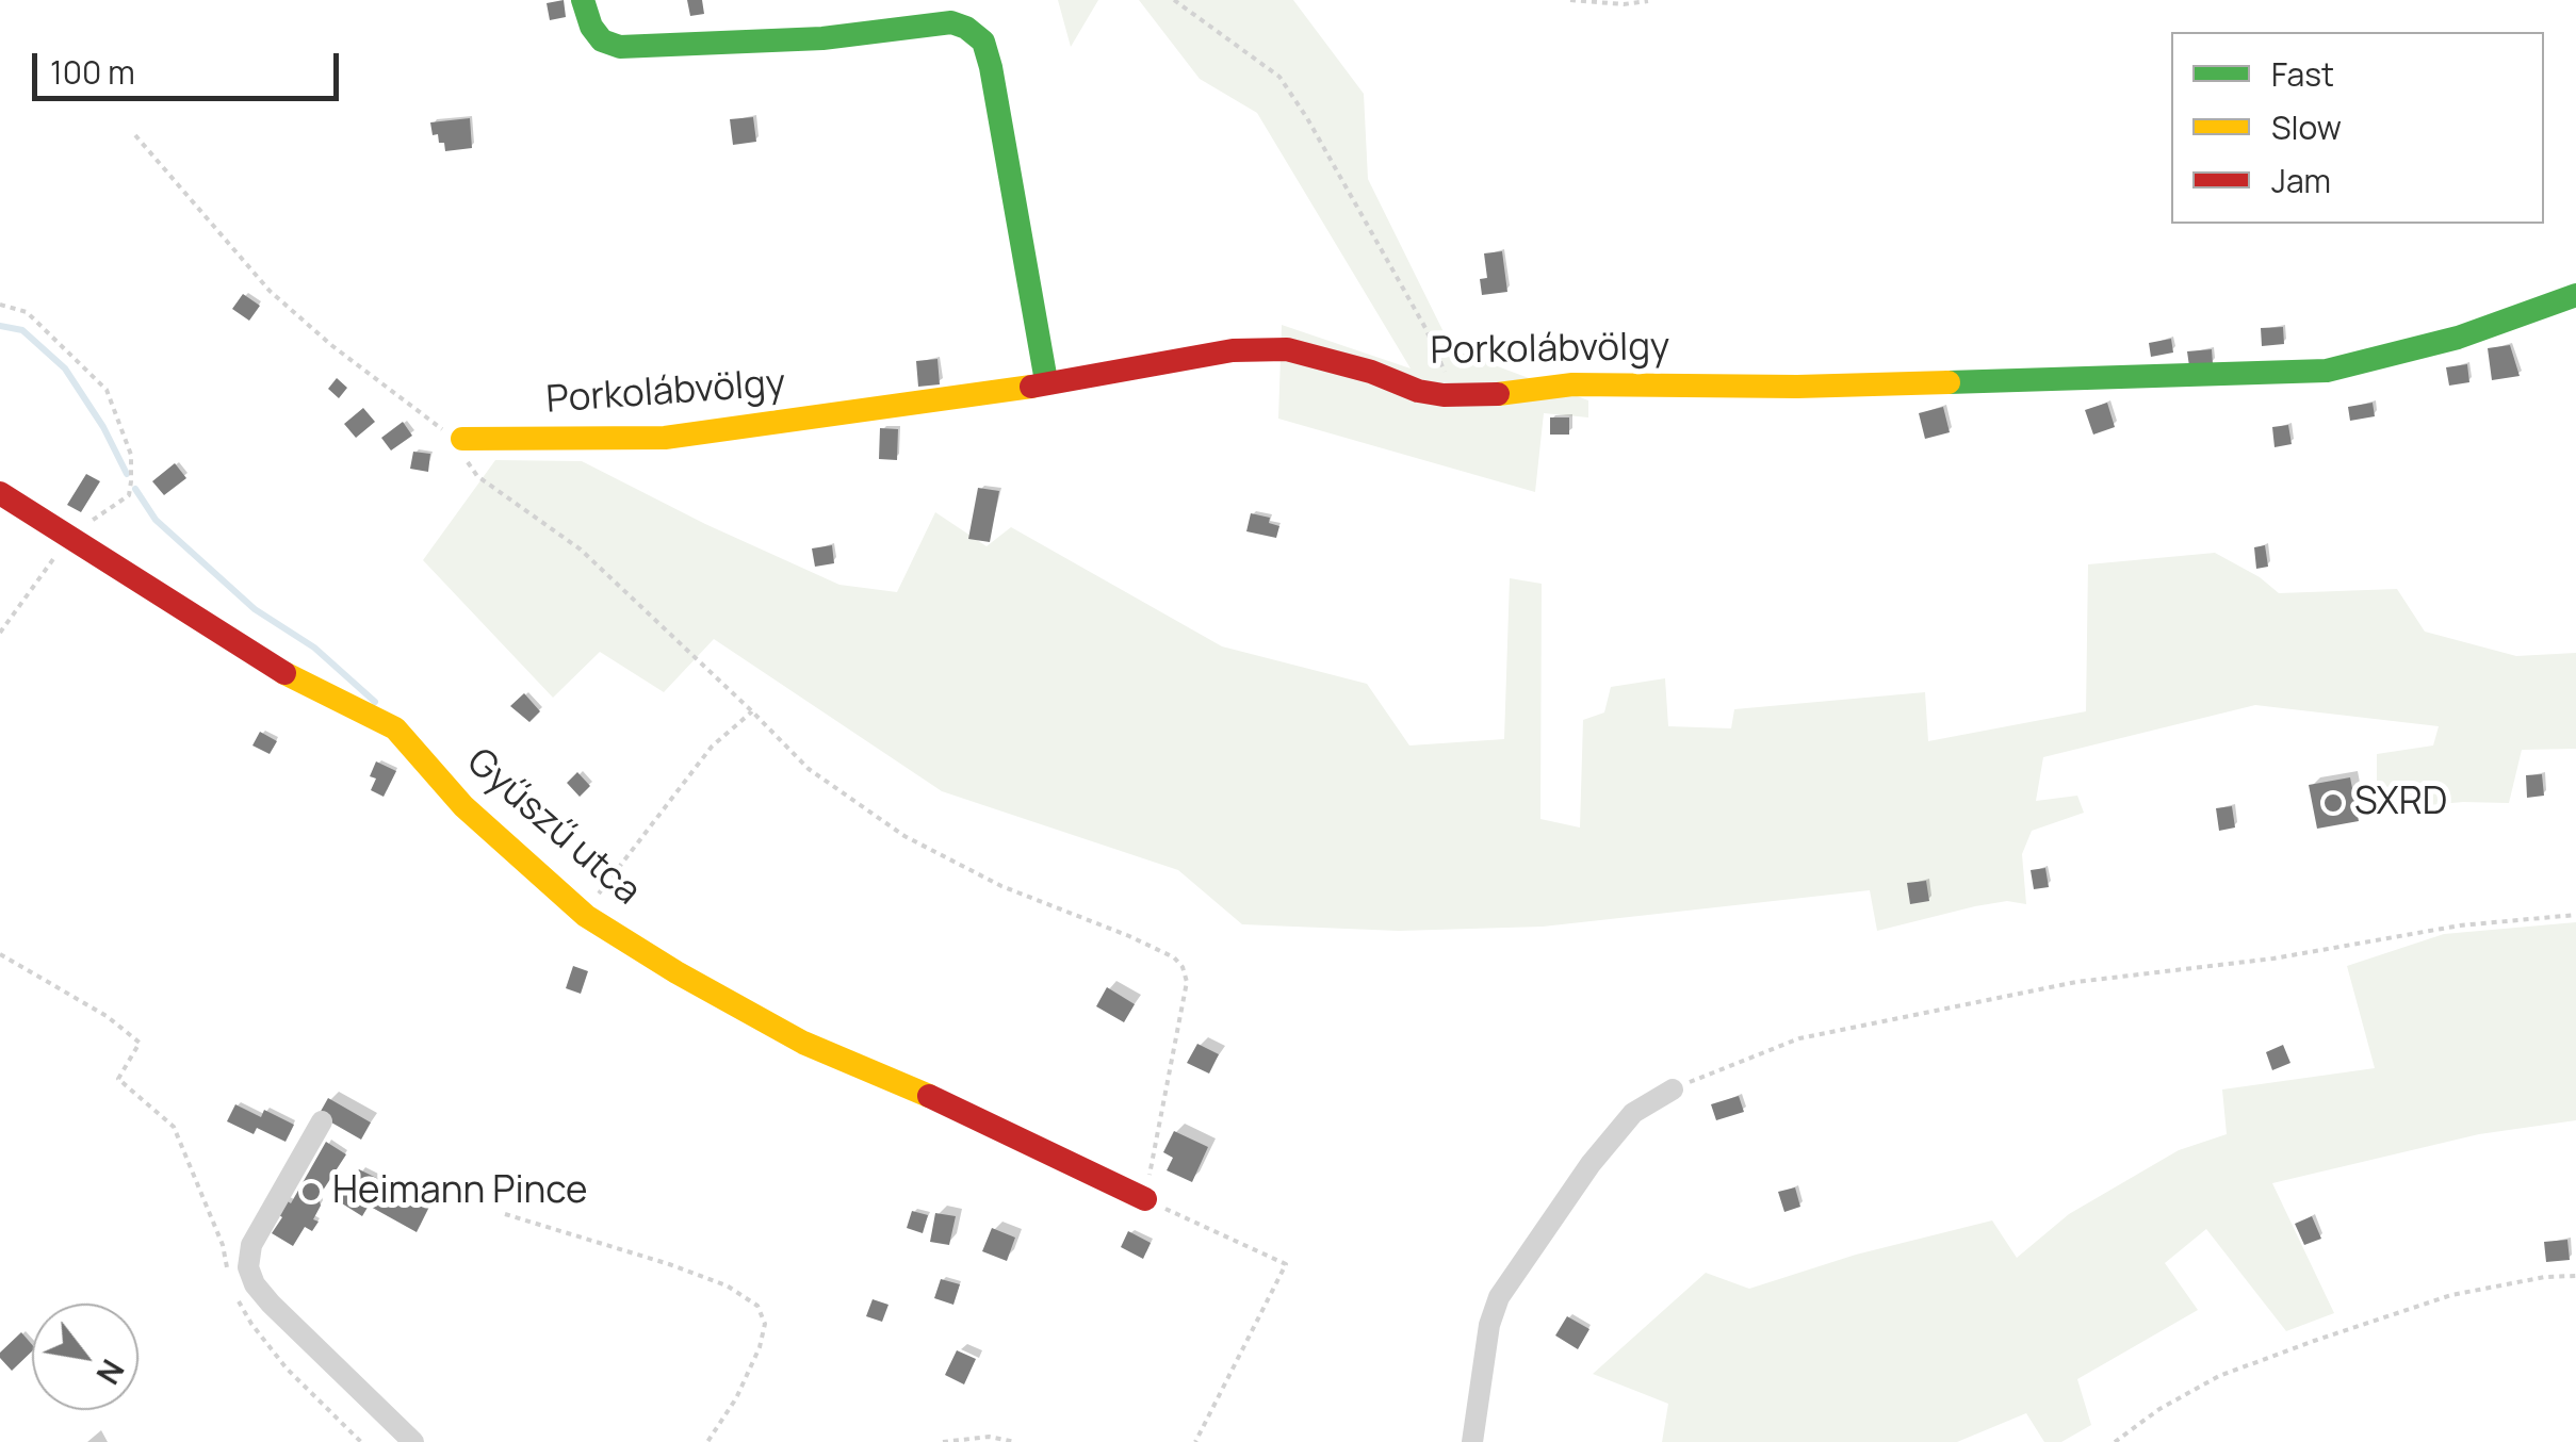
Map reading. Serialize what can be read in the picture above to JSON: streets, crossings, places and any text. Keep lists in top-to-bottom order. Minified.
{"streets":{"street":["Porkolábvölgy","Gyűszű utca"]},"places":["SXRD","Heimann Pince"],"legend":["Fast","Slow","Jam"],"scale_bar":"100 m","north":"bottom right"}
